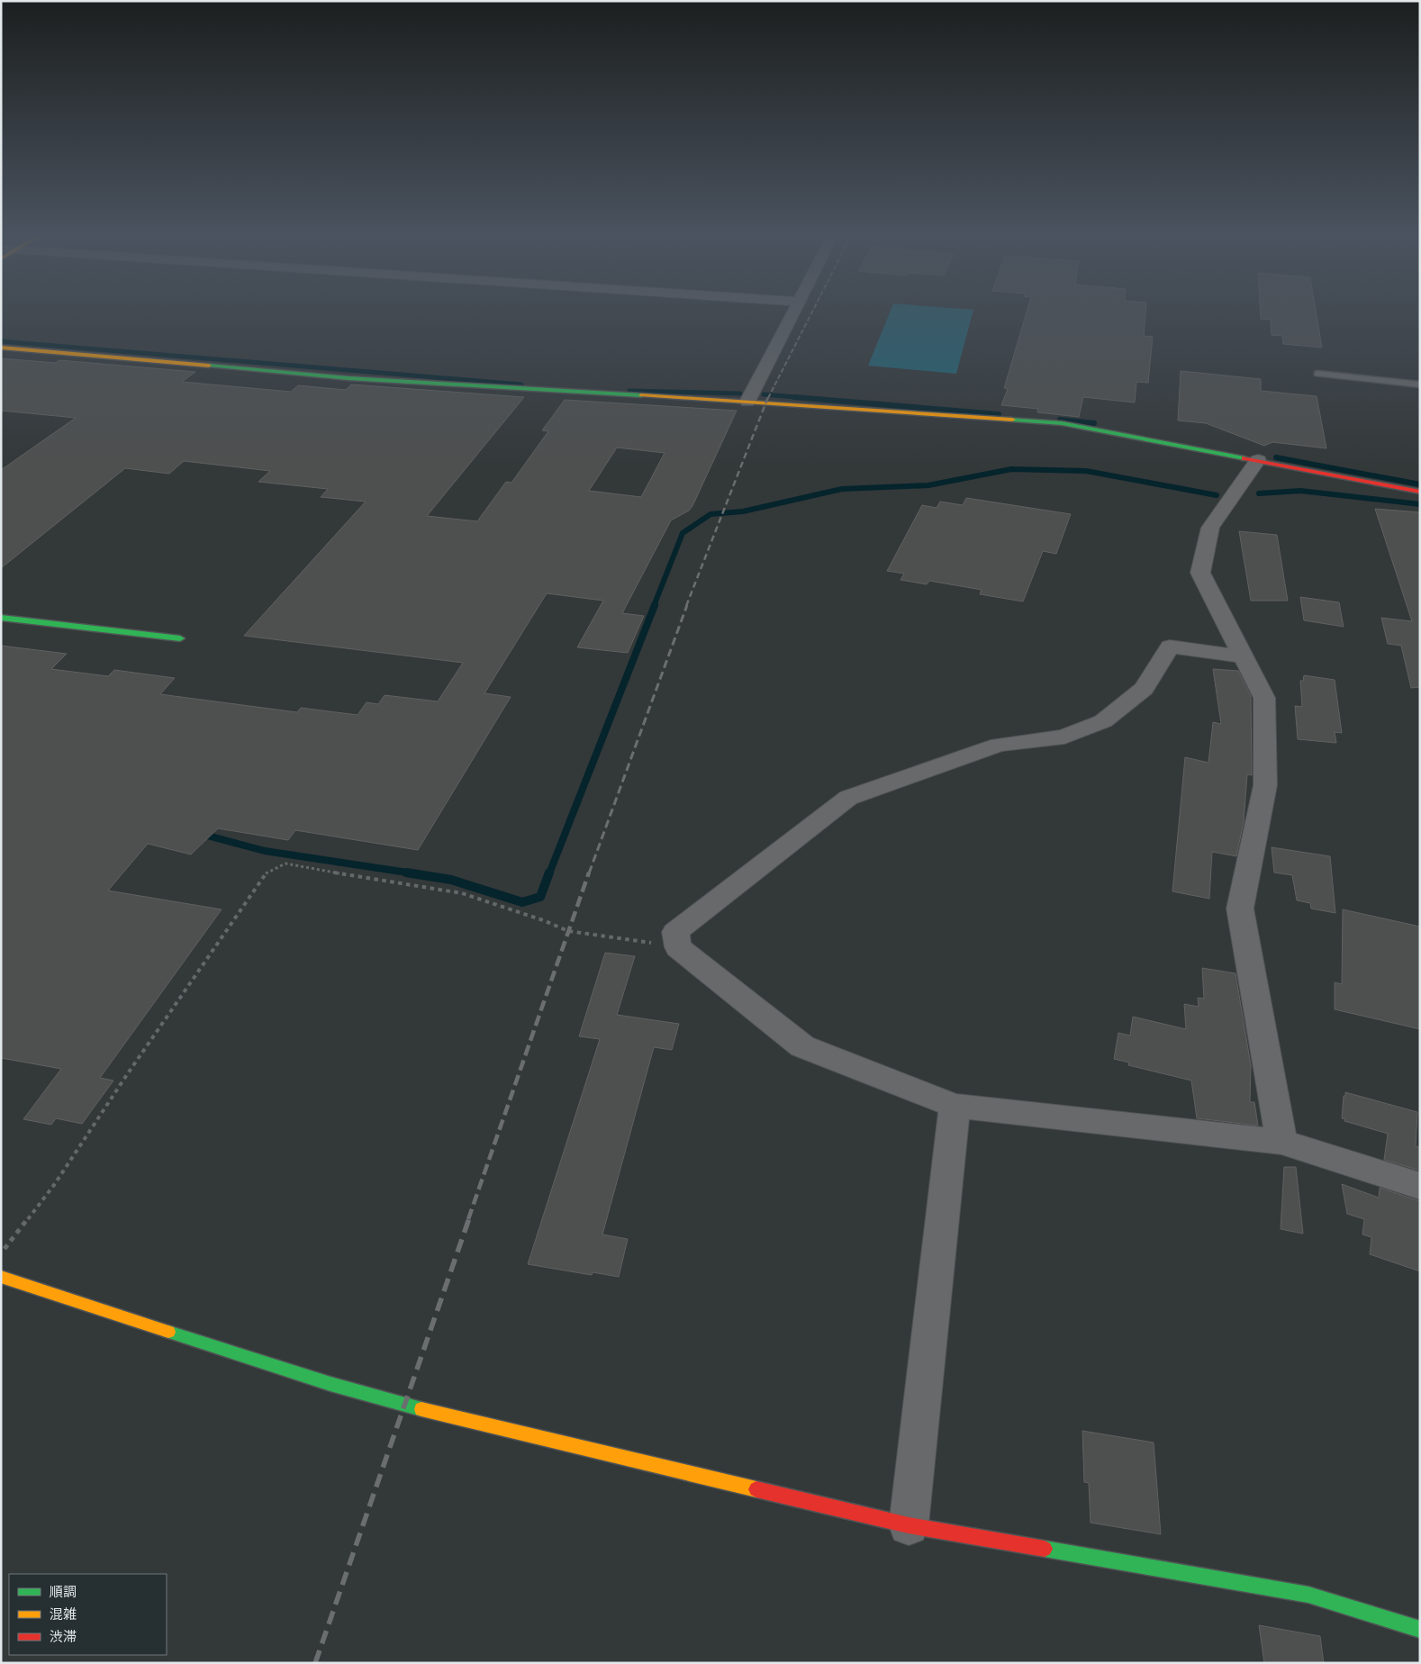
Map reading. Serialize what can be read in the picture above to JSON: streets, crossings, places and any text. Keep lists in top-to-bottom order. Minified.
{"legend":["順調","混雑","渋滞"]}
